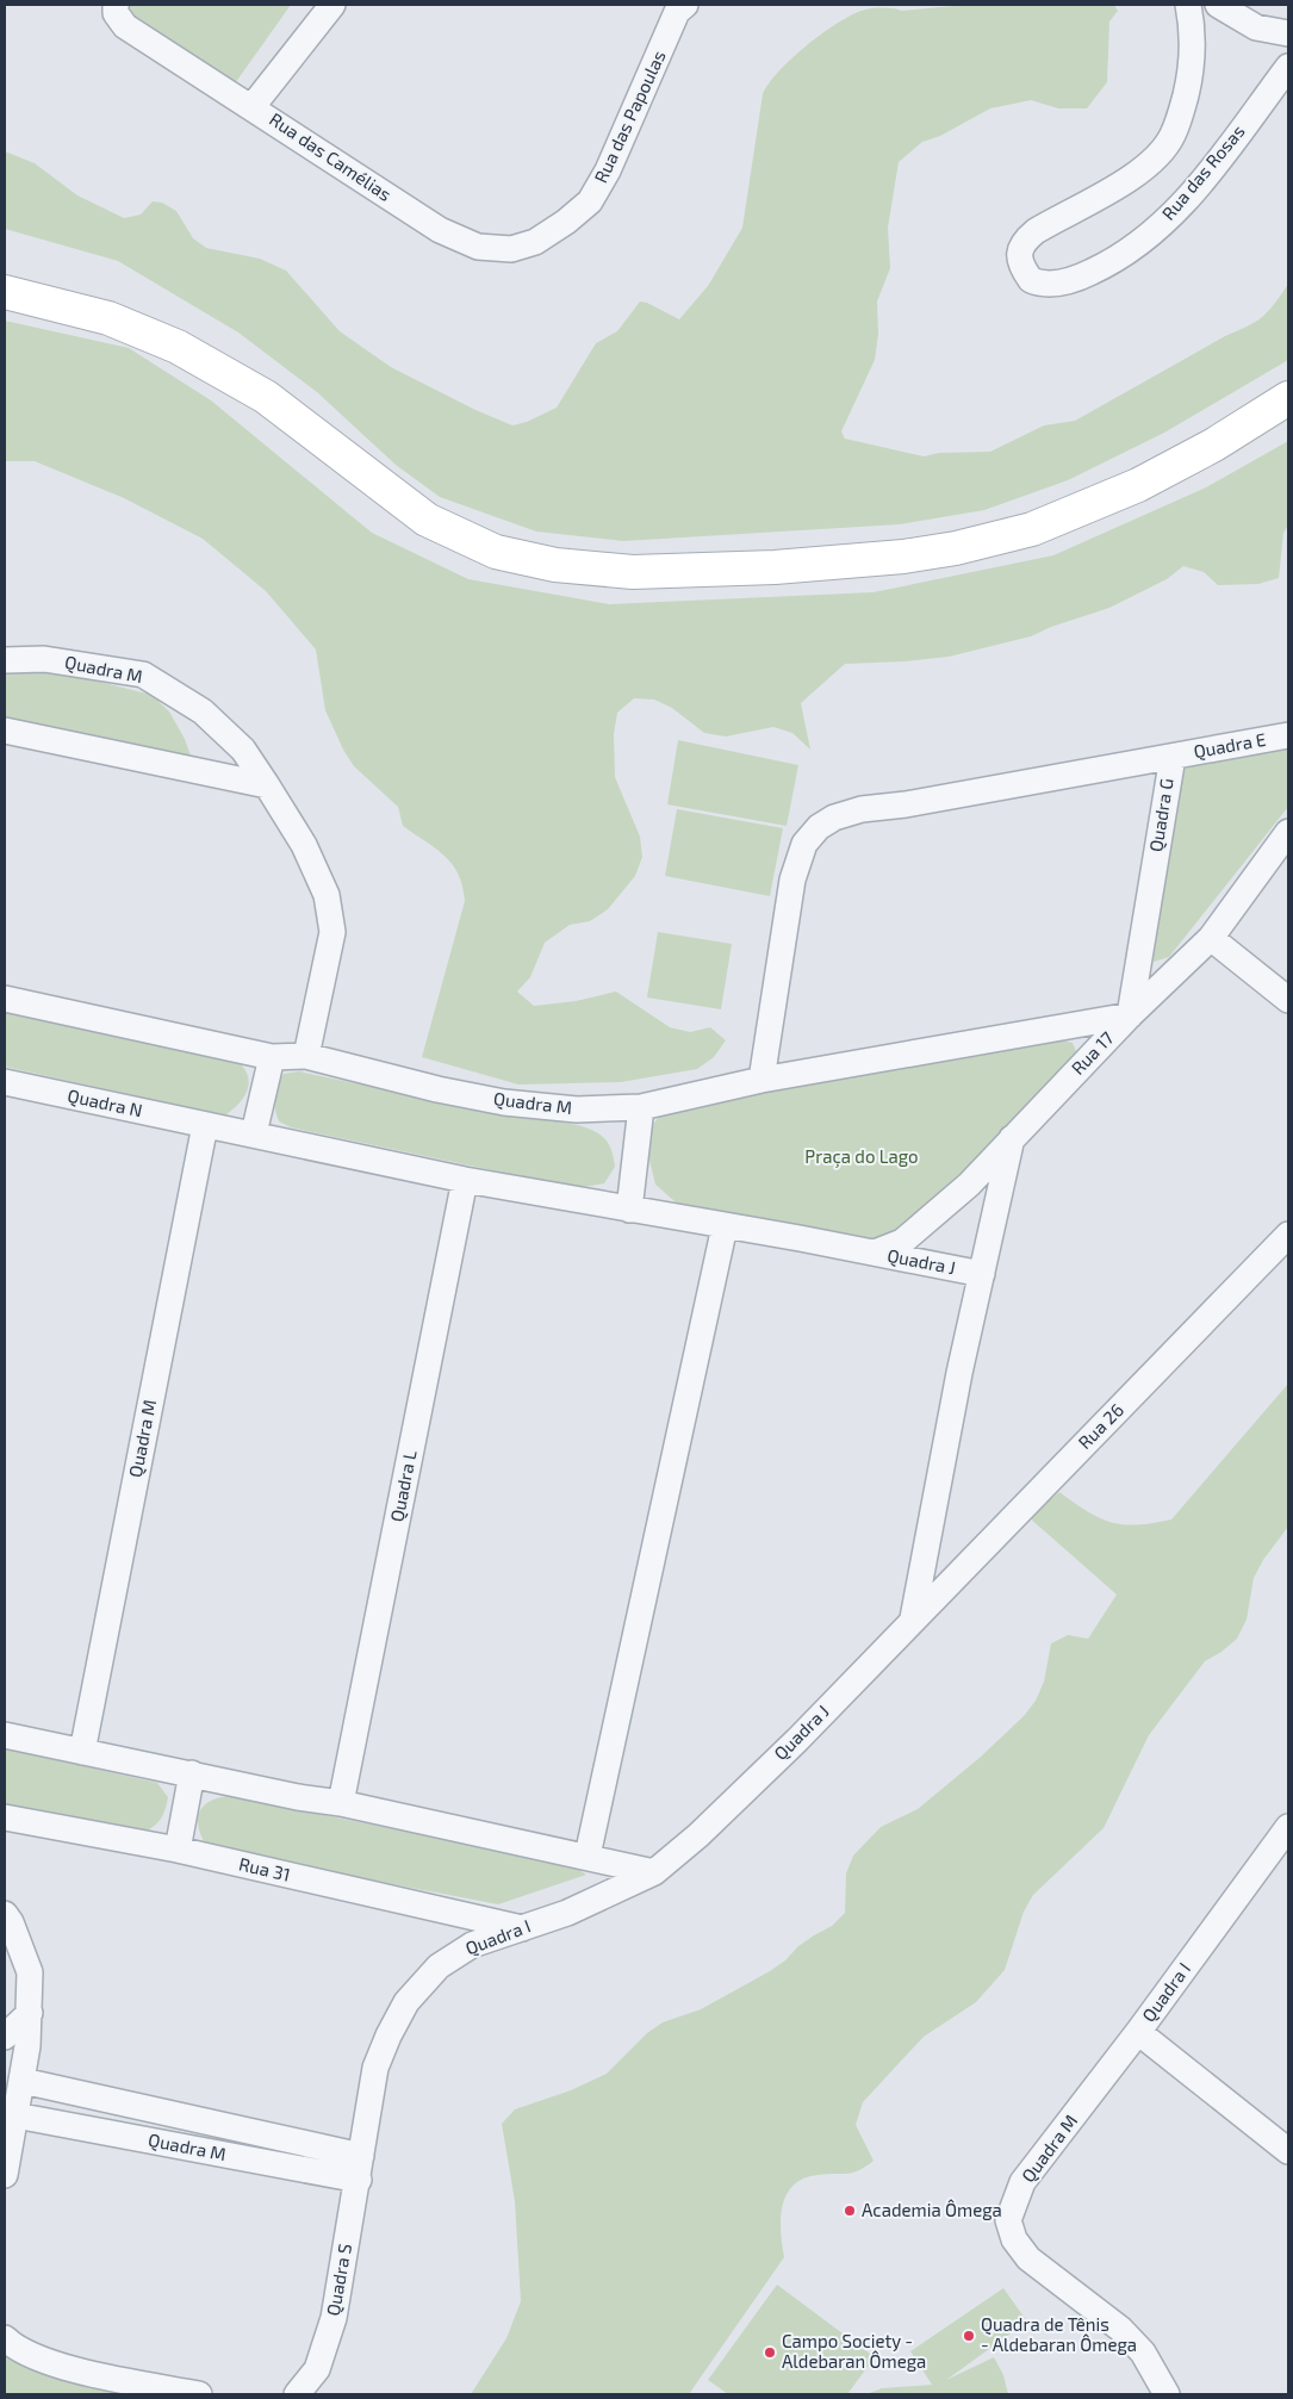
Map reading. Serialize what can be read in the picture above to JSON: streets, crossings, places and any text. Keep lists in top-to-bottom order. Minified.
{"streets":{"street":["Rua das Papoulas","Rua das Camélias","Rua das Rosas","Quadra M","Quadra E","Quadra G","Rua 17","Quadra N","Quadra J","Rua 26","Quadra L","Rua 31","Quadra I","Quadra S"]},"crossings":[["Rua das Papoulas","Rua das Camélias"],["Quadra M","Quadra G"],["Quadra M","Quadra N"],["Quadra M","Quadra I"],["Quadra M","Quadra S"],["Quadra E","Quadra G"],["Quadra G","Rua 17"],["Rua 17","Quadra J"],["Quadra J","Rua 26"],["Quadra J","Quadra I"],["Rua 31","Quadra I"],["Quadra I","Quadra S"]],"parks":["Praça do Lago"],"places":["Academia Ômega","Quadra de Tênis - Aldebaran Ômega","Campo Society - Aldebaran Ômega"]}
